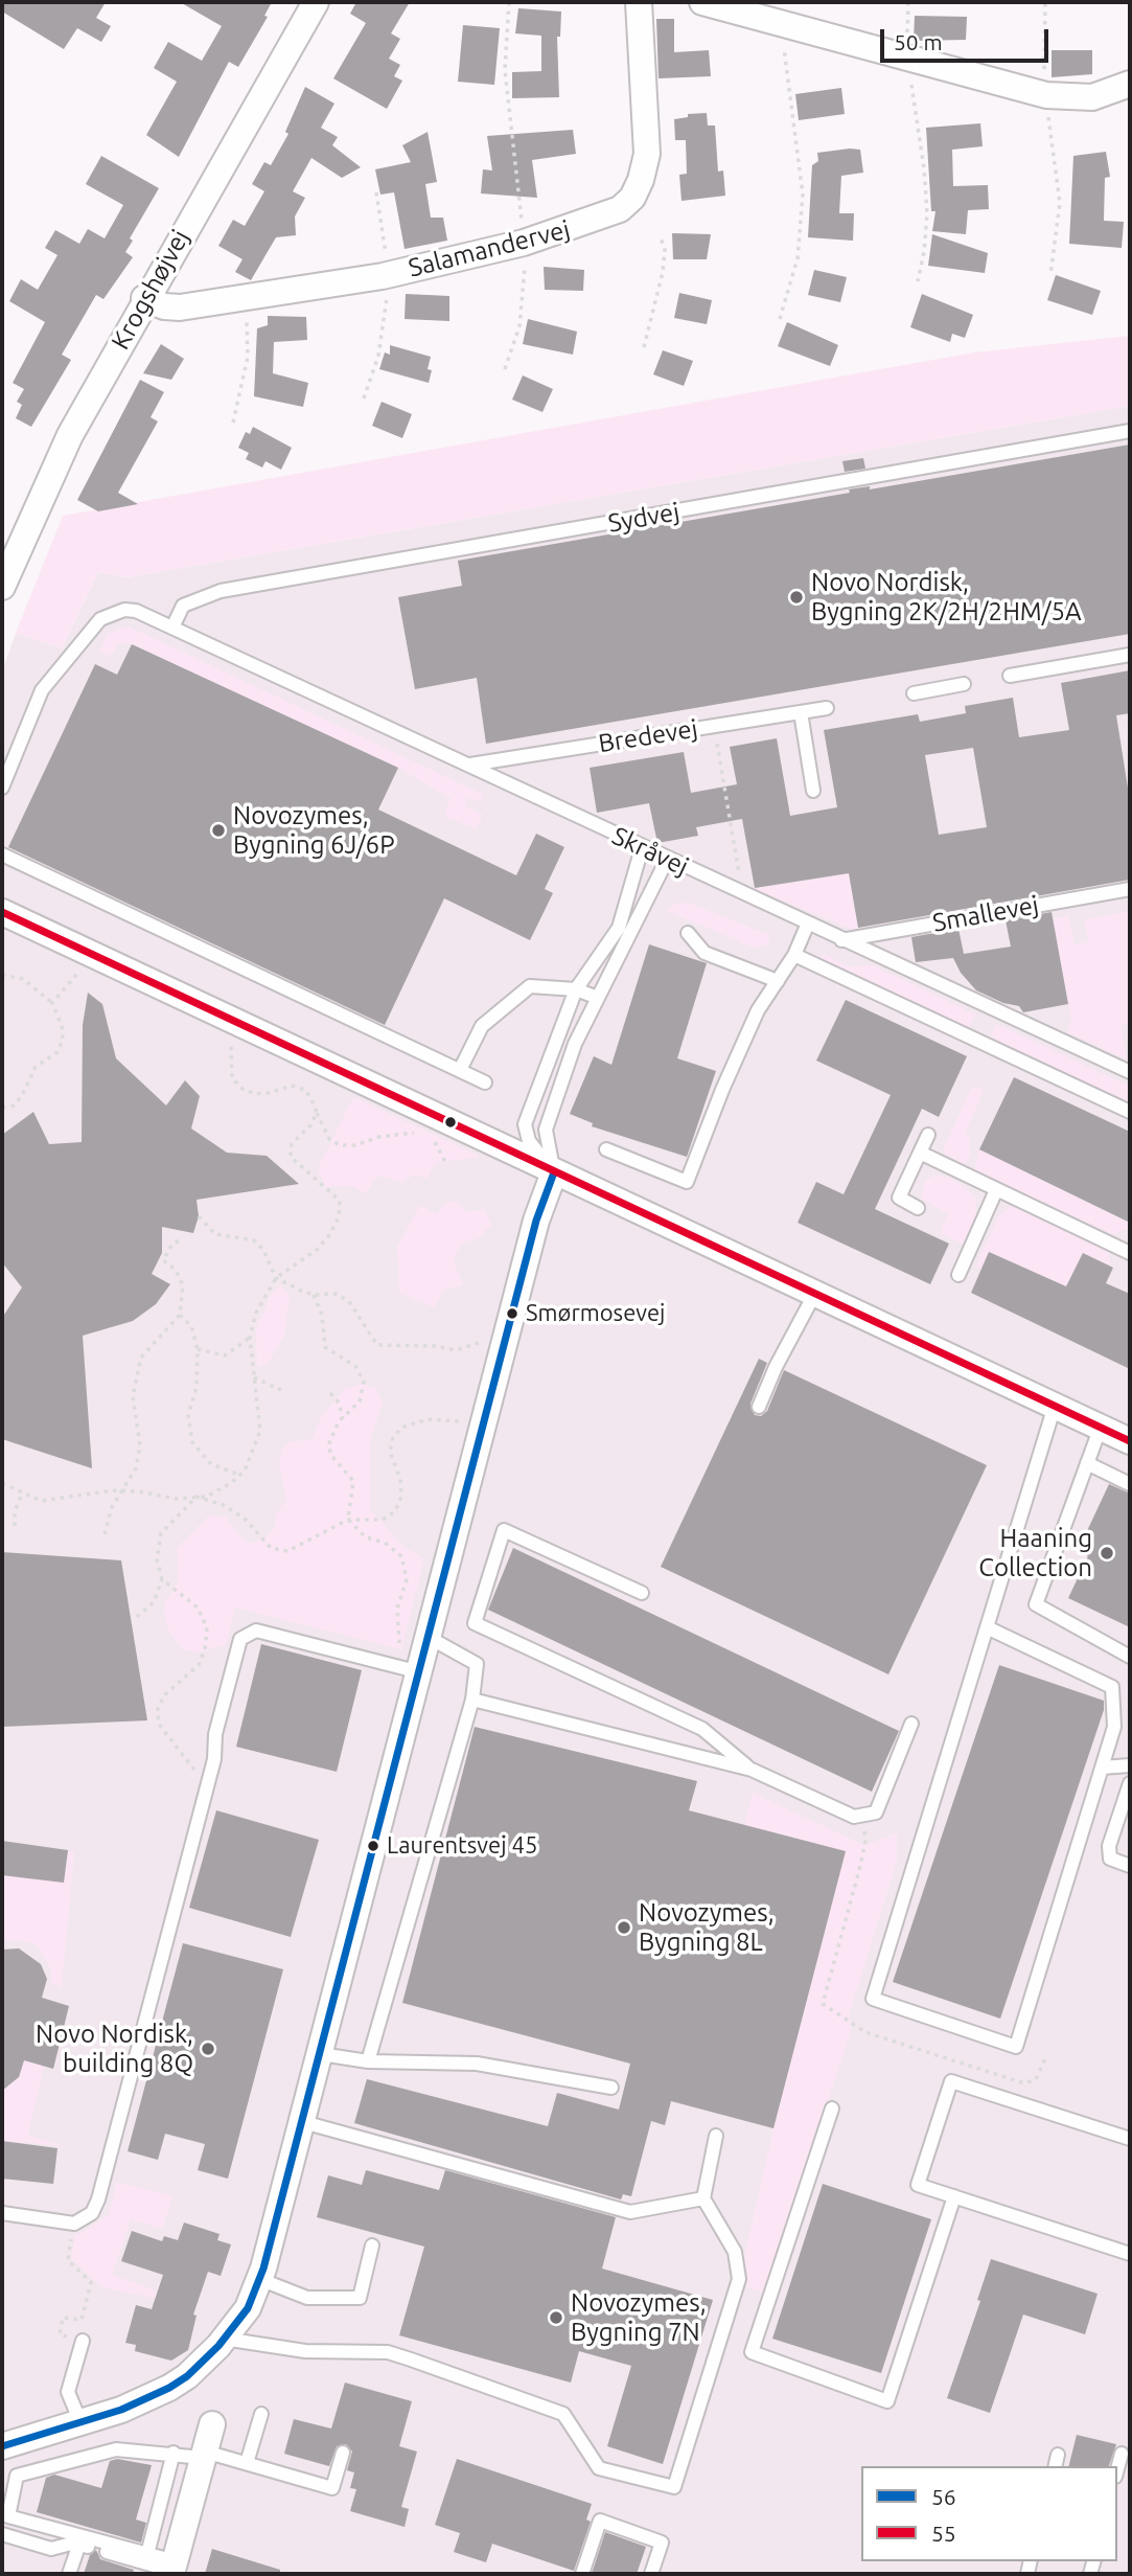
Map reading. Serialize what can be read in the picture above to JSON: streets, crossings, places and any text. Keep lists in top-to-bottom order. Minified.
{"streets":{"street":["Salamandervej","Krogshøjvej"],"lane":["Sydvej","Bredevej","Skråvej","Smallevej"]},"crossings":[["Salamandervej","Krogshøjvej"],["Sydvej","Skråvej"],["Bredevej","Skråvej"],["Skråvej","Smallevej"]],"places":["Novo Nordisk, Bygning 2K/2H/2HM/5A","Novozymes, Bygning 6J/6P","Smørmosevej","Haaning Collection","Laurentsvej 45","Novozymes, Bygning 8L","Novo Nordisk, building 8Q","Novozymes, Bygning 7N"],"lines":["transit line 55","transit line 56"],"legend":["56","55"],"scale_bar":"50 m"}
